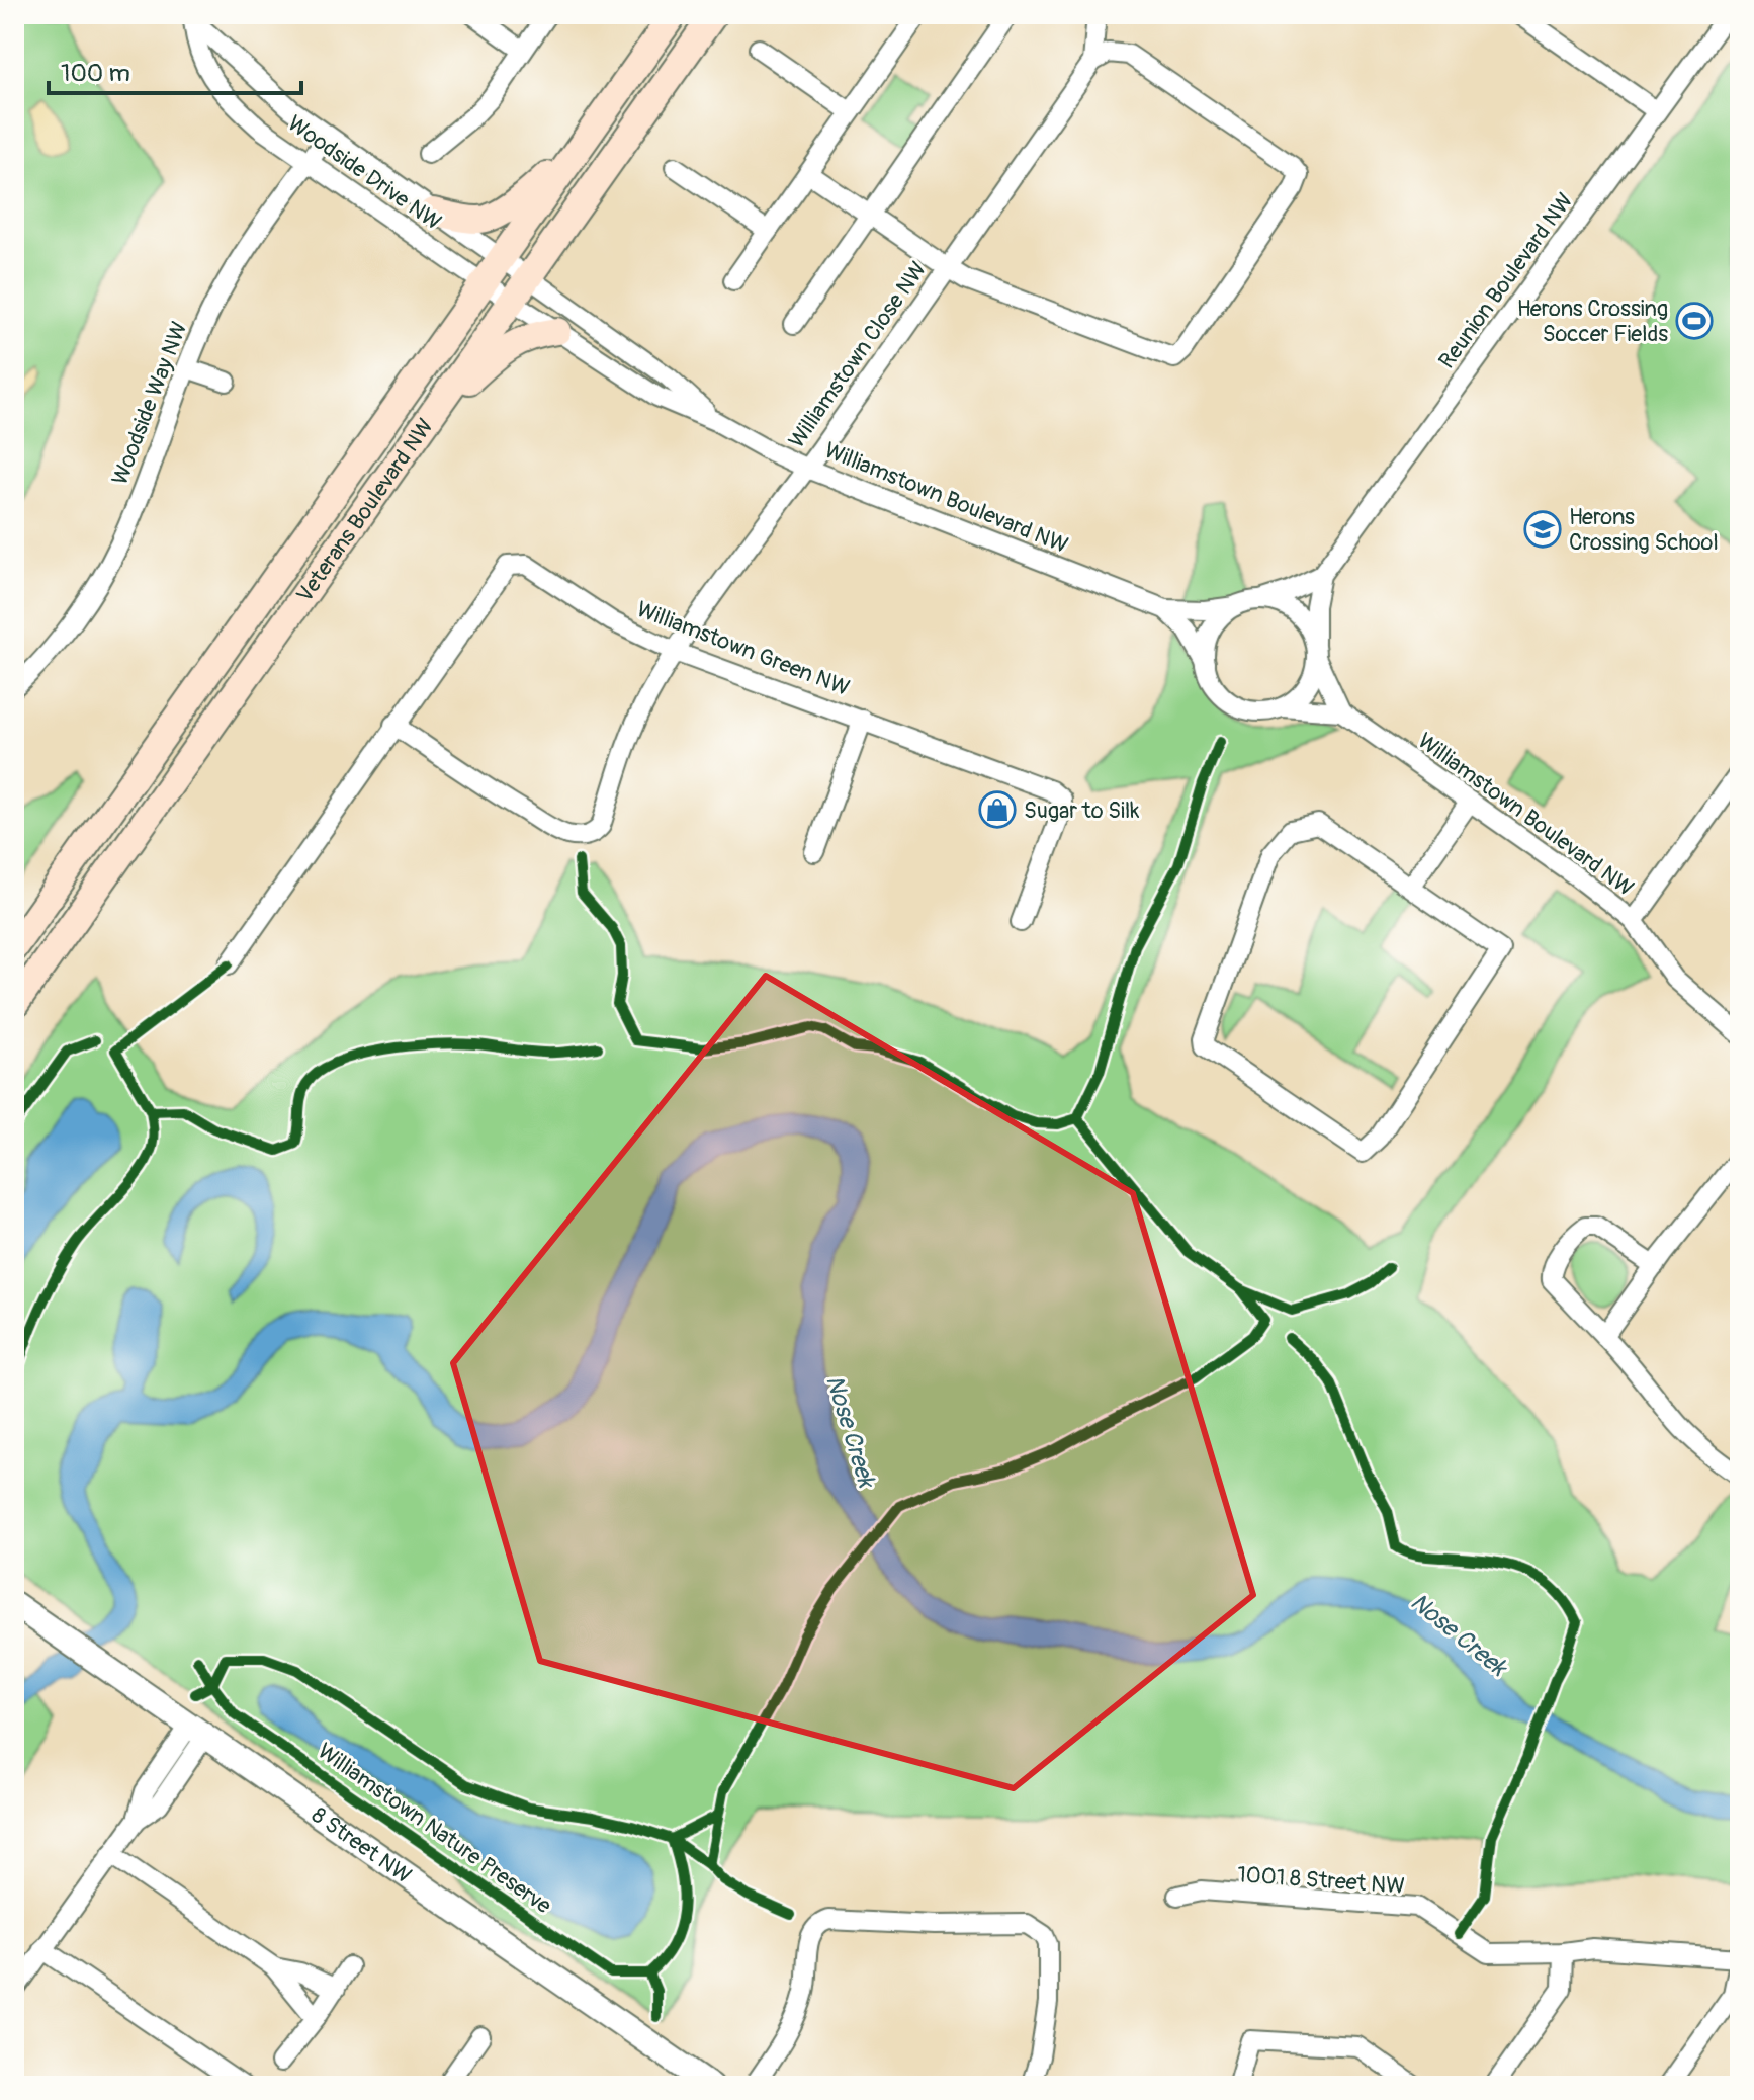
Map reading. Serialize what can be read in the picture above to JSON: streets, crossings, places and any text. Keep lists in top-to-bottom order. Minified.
{"streets":{"main road":["Veterans Boulevard NW"],"street":["Woodside Drive NW","Reunion Boulevard NW","Williamstown Close NW","Woodside Way NW","Williamstown Boulevard NW","Williamstown Green NW","8 Street NW","1001 8 Street NW"],"cycle path":["Williamstown Nature Preserve"]},"crossings":[["Woodside Drive NW","Woodside Way NW"],["Woodside Drive NW","Williamstown Boulevard NW"],["Woodside Drive NW","Veterans Boulevard NW"],["Reunion Boulevard NW","Williamstown Boulevard NW"],["Williamstown Close NW","Williamstown Boulevard NW"],["Williamstown Close NW","Williamstown Green NW"],["Williamstown Boulevard NW","Veterans Boulevard NW"]],"water":["Nose Creek"],"places":{"sports":["Herons Crossing Soccer Fields"],"school or university":["Herons Crossing School"],"shop":["Sugar to Silk"]},"scale_bar":"100 m"}
